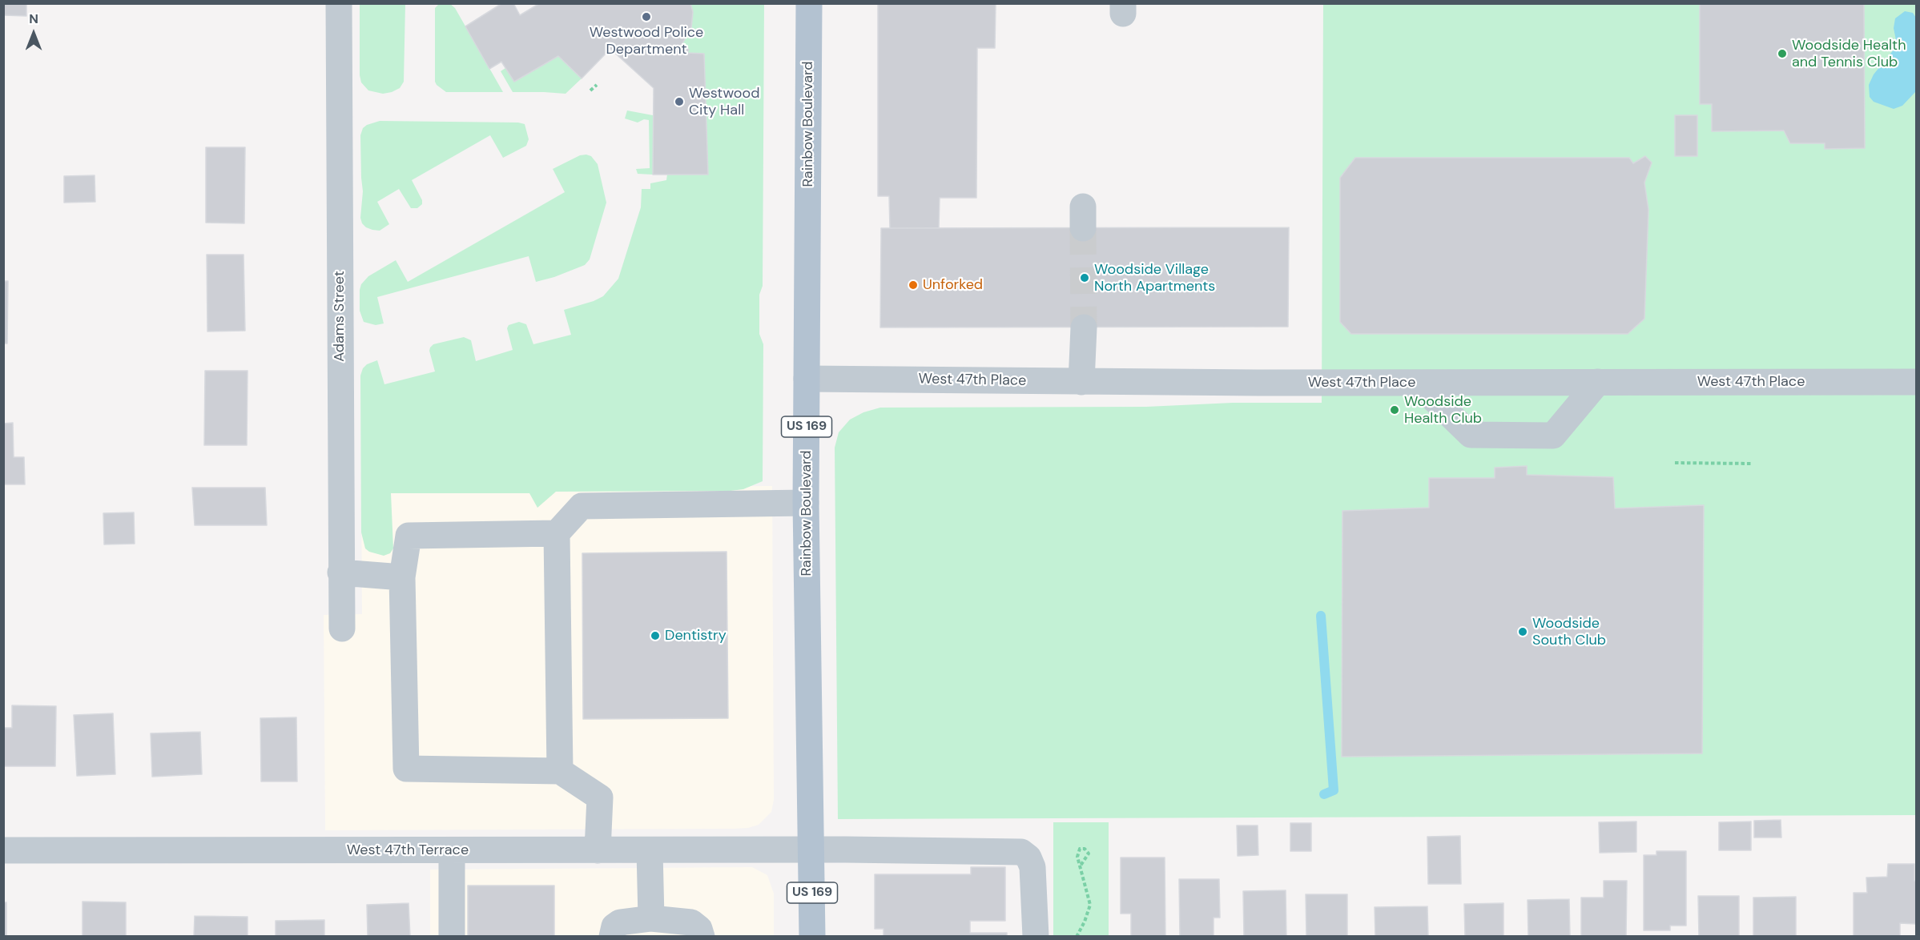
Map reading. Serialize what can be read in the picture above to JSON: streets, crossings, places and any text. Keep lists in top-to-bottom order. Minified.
{"streets":{"main road":["Rainbow Boulevard","US 169"],"street":["Adams Street","West 47th Place","West 47th Terrace"]},"crossings":[["Rainbow Boulevard","West 47th Place"],["Rainbow Boulevard","West 47th Terrace"]],"places":["Westwood Police Department","Woodside Health and Tennis Club","Westwood City Hall","Woodside Village North Apartments","Unforked","Woodside Health Club","Woodside South Club","Dentistry"],"north":"top"}
